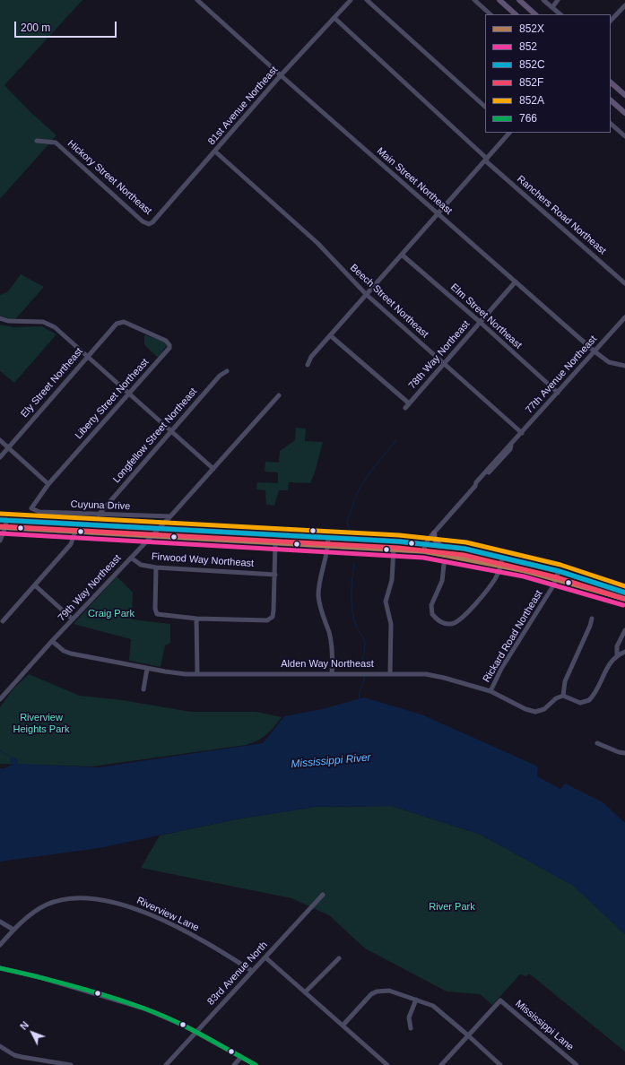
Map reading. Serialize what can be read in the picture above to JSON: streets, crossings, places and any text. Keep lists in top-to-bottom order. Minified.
{"streets":{"street":["81st Avenue Northeast","Hickory Street Northeast","Main Street Northeast","Ranchers Road Northeast","Beech Street Northeast","Elm Street Northeast","78th Way Northeast","77th Avenue Northeast","Ely Street Northeast","Liberty Street Northeast","Longfellow Street Northeast","Cuyuna Drive","Firwood Way Northeast","79th Way Northeast","Rickard Road Northeast","Alden Way Northeast","Riverview Lane","83rd Avenue North","Mississippi Lane"]},"crossings":[["81st Avenue Northeast","Hickory Street Northeast"],["81st Avenue Northeast","Main Street Northeast"],["81st Avenue Northeast","Ranchers Road Northeast"],["81st Avenue Northeast","Beech Street Northeast"],["Main Street Northeast","78th Way Northeast"],["Main Street Northeast","77th Avenue Northeast"],["Beech Street Northeast","78th Way Northeast"],["Beech Street Northeast","77th Avenue Northeast"],["Elm Street Northeast","78th Way Northeast"],["Elm Street Northeast","77th Avenue Northeast"],["Ely Street Northeast","Liberty Street Northeast"],["Liberty Street Northeast","Cuyuna Drive"],["Longfellow Street Northeast","Cuyuna Drive"],["Cuyuna Drive","79th Way Northeast"],["Firwood Way Northeast","79th Way Northeast"],["79th Way Northeast","Alden Way Northeast"],["Rickard Road Northeast","Alden Way Northeast"],["Riverview Lane","83rd Avenue North"]],"water":["Mississippi River"],"parks":["Craig Park","Riverview Heights Park","River Park"],"lines":["transit line 852A","transit line 852C","transit line 852F","transit line 852X","transit line 852","transit line 766"],"legend":["852X","852","852C","852F","852A","766"],"scale_bar":"200 m","north":"top left"}
